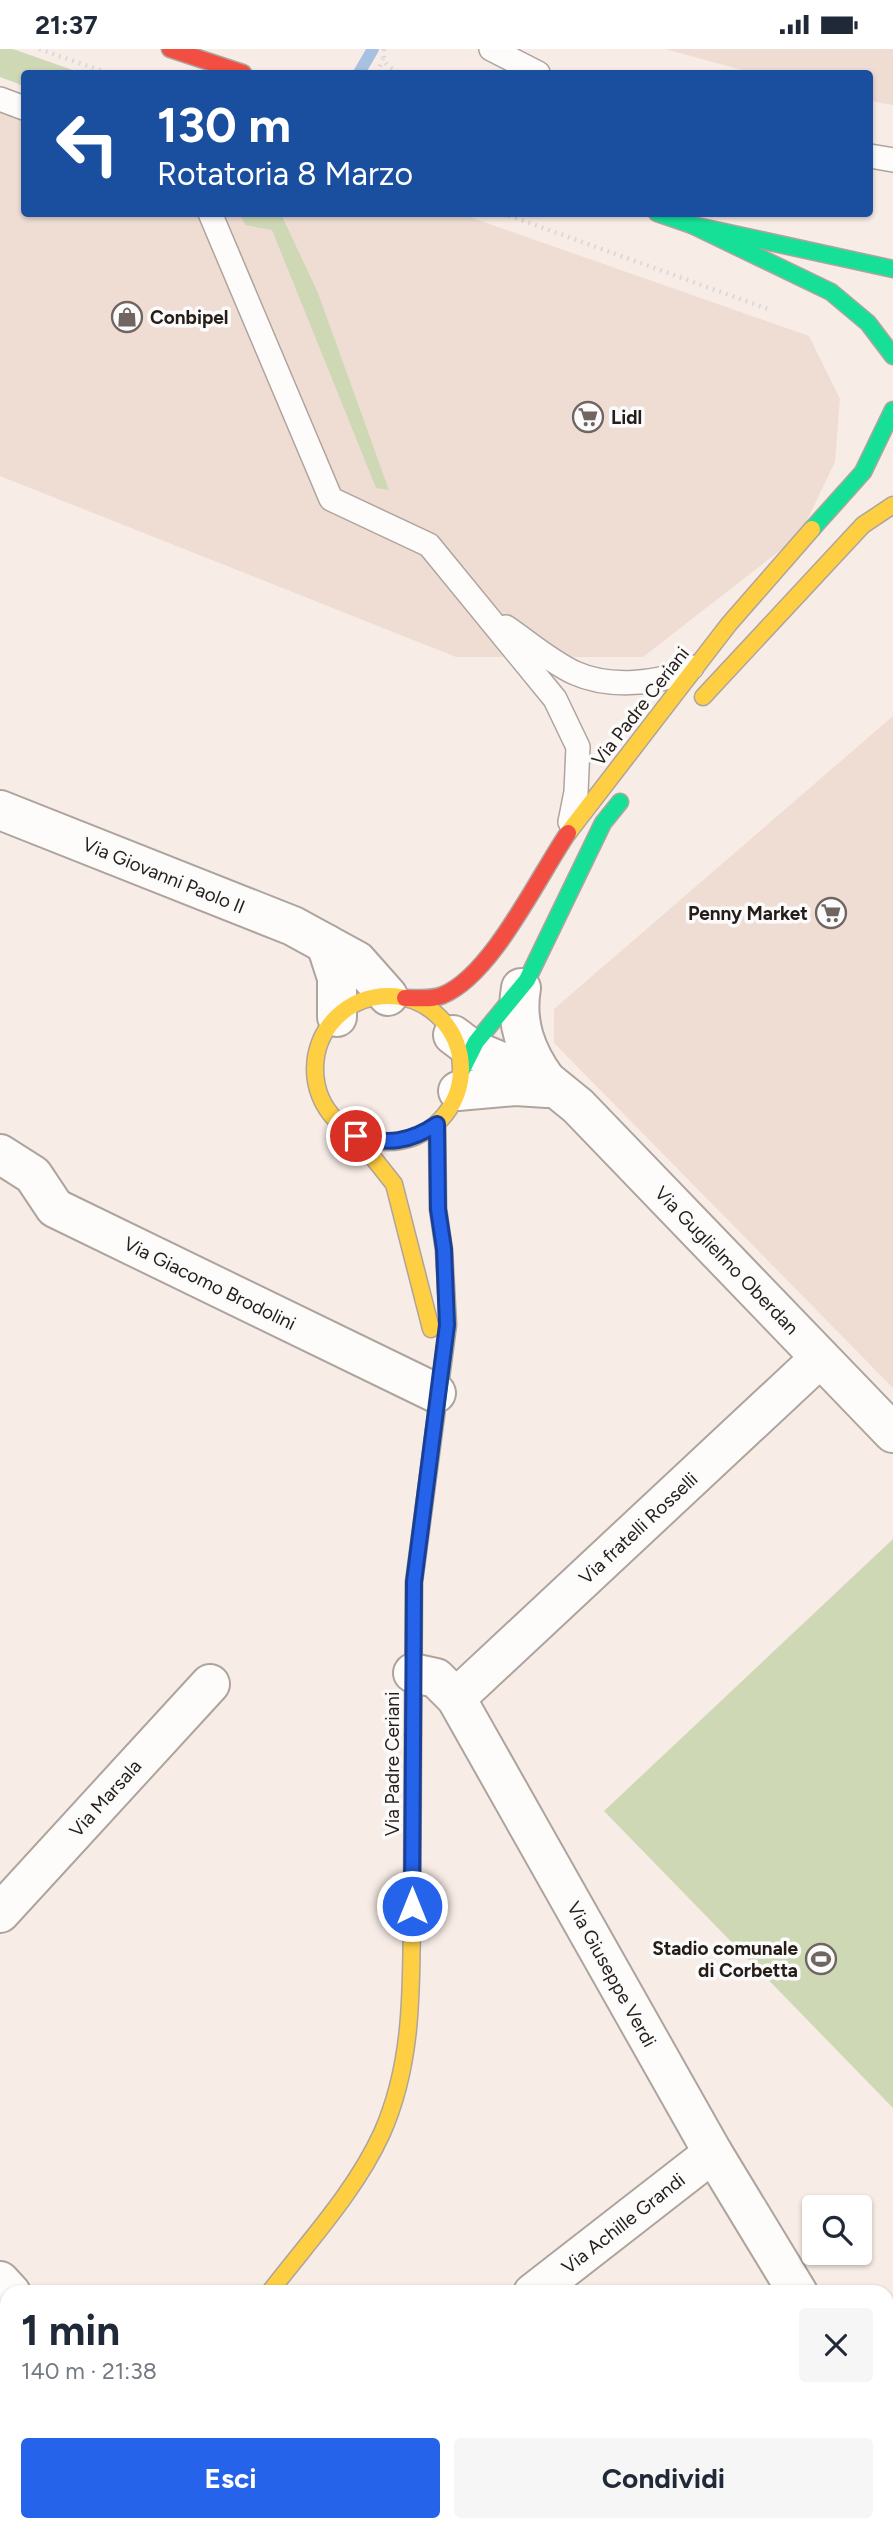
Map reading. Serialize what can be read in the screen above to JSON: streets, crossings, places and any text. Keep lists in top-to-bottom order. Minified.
{"streets":{"street":["Via Padre Ceriani","Via Giovanni Paolo II","Via Guglielmo Oberdan","Via Giacomo Brodolini","Via fratelli Rosselli","Via Marsala","Via Giuseppe Verdi","Via Achille Grandi"]},"crossings":[["Via Padre Ceriani","Via Giovanni Paolo II"],["Via Padre Ceriani","Via Giacomo Brodolini"],["Via Padre Ceriani","Via Giuseppe Verdi"],["Via Guglielmo Oberdan","Via fratelli Rosselli"],["Via fratelli Rosselli","Via Giuseppe Verdi"],["Via Giuseppe Verdi","Via Achille Grandi"]],"places":{"shop":["Conbipel"],"supermarket":["Lidl","Penny Market"],"sports":["Stadio comunale di Corbetta"]},"page":{"status":"21:37","turn":["130 m","Rotatoria 8 Marzo"],"heading":["1 min","140 m · 21:38"],"buttons":["Esci","Condividi"]}}
